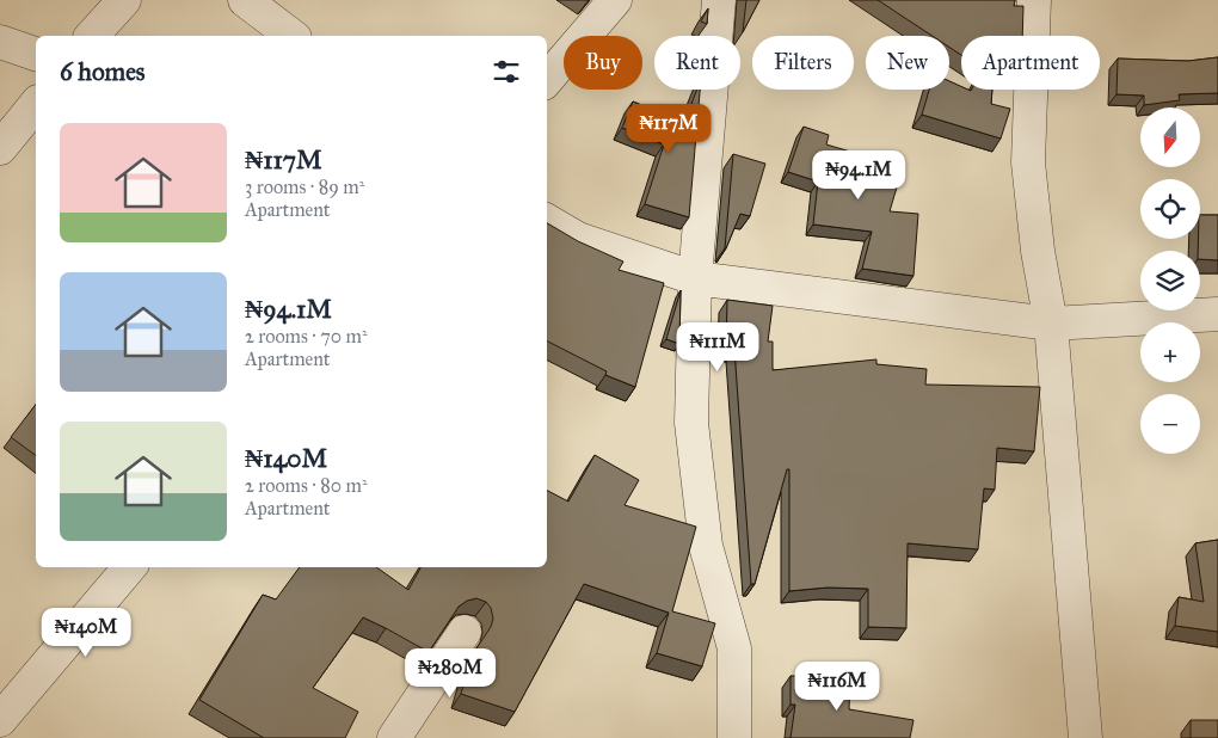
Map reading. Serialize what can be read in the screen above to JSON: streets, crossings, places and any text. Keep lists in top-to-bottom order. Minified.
{"north":"bottom","page":{"chip":["Buy","Rent","Filters","New","Apartment"],"heading":"6 homes","price":["₦117M","₦94.1M","₦111M","₦140M","₦280M","₦116M"],"map_buttons":["+","−"],"list":[{"name":"₦117M","note":"3 rooms · 89 m² · Apartment"},{"name":"₦94.1M","note":"2 rooms · 70 m² · Apartment"},{"name":"₦140M","note":"2 rooms · 80 m² · Apartment"}]}}
